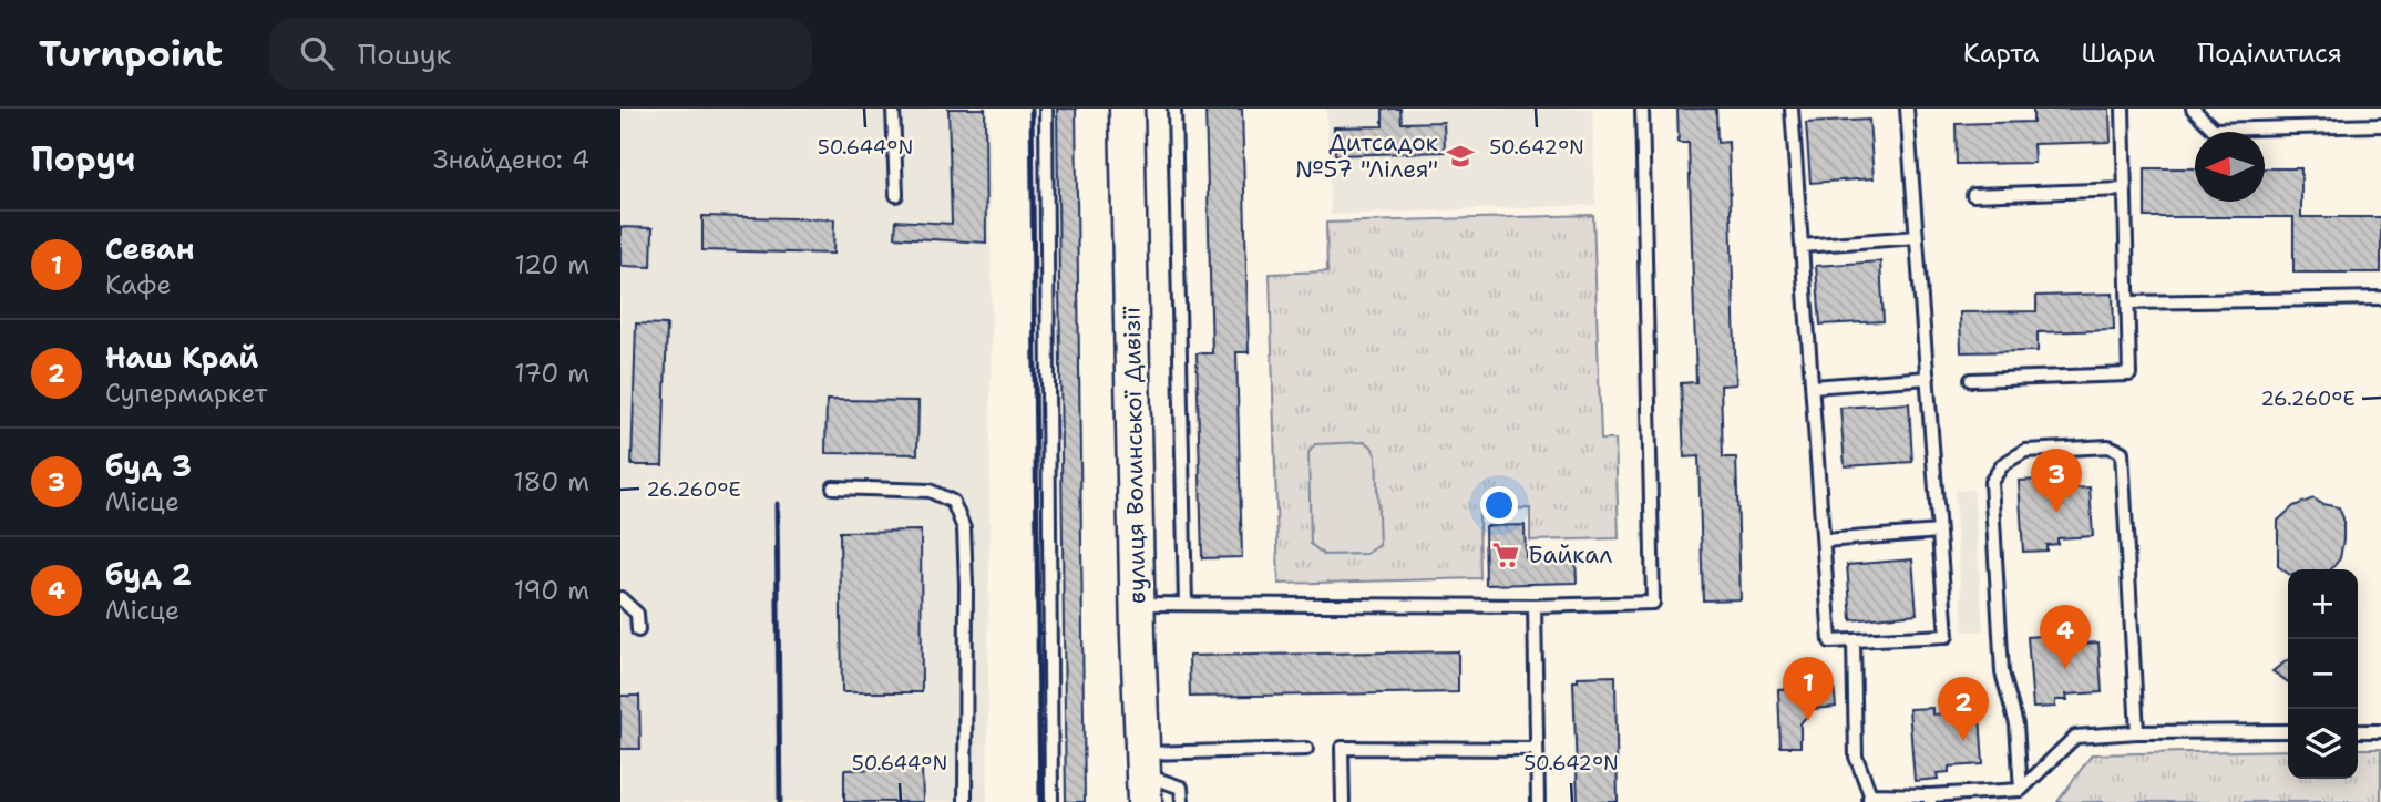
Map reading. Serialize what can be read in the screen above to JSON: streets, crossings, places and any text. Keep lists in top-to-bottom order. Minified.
{"streets":{"street":["вулиця Волинської Дивізії"]},"places":{"school or university":["Дитсадок №57 \"Лілея\""],"supermarket":["Байкал"]},"north":"left","page":{"header":"Turnpoint","search":"Пошук","nav":["Карта","Шари","Поділитися"],"heading":["Поруч","Знайдено: 4"],"list":[{"mark":"1","name":"Севан","note":"Кафе","value":"120 m"},{"mark":"2","name":"Наш Край","note":"Супермаркет","value":"170 m"},{"mark":"3","name":"буд 3","note":"Місце","value":"180 m"},{"mark":"4","name":"буд 2","note":"Місце","value":"190 m"}],"pins":["3","4","1","2"],"map_buttons":["+","−"]},"coordinates":["50.644°N","50.642°N","26.260°E"]}
